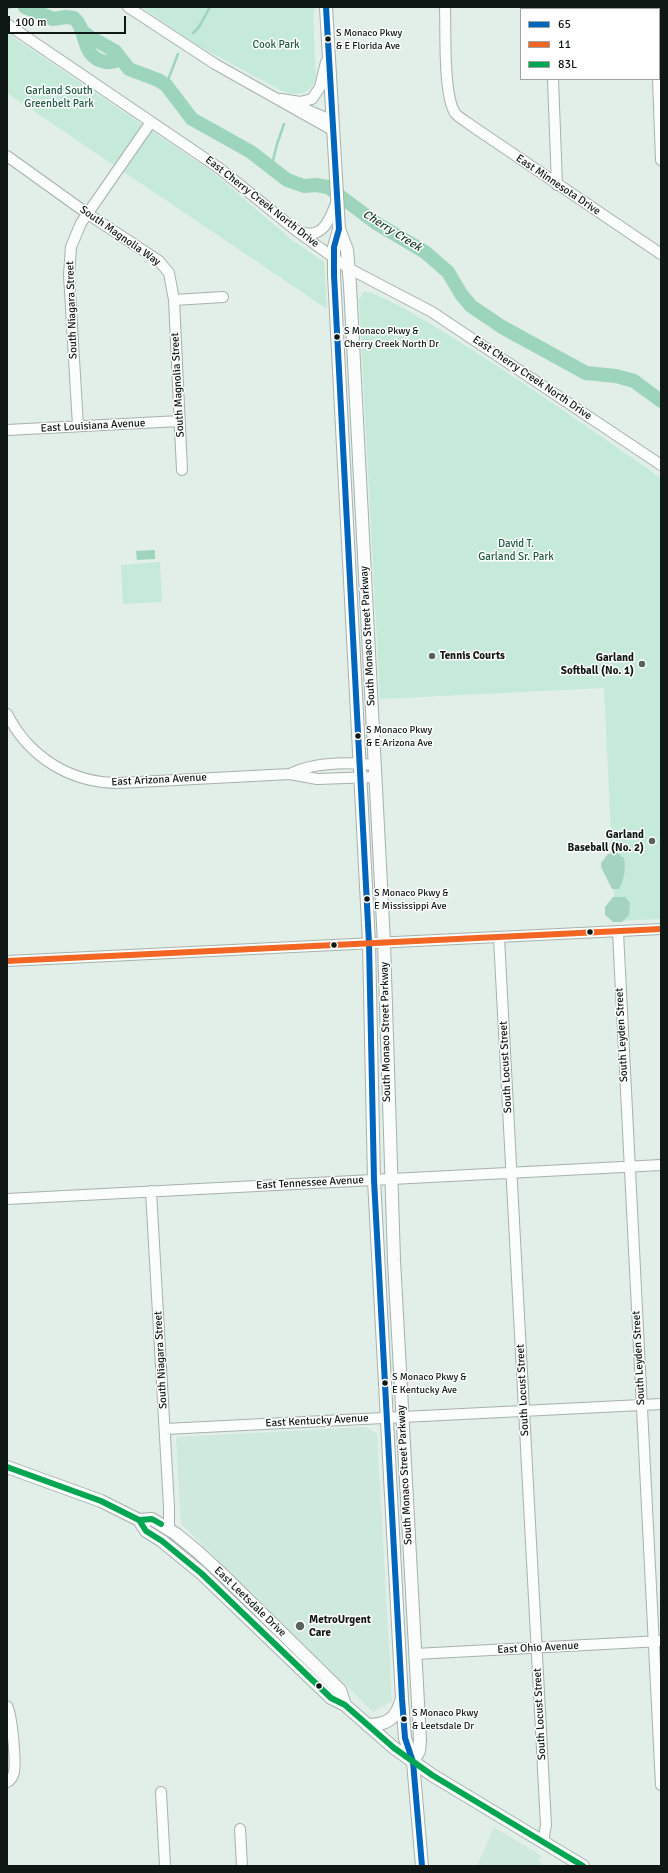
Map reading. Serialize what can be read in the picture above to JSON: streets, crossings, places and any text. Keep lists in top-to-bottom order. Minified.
{"streets":{"main road":["South Monaco Street Parkway","East Leetsdale Drive"],"street":["East Minnesota Drive","East Cherry Creek North Drive","South Magnolia Way","South Niagara Street","South Magnolia Street","East Louisiana Avenue","East Arizona Avenue","South Leyden Street","South Locust Street","East Tennessee Avenue","East Kentucky Avenue","East Ohio Avenue"]},"crossings":[["East Cherry Creek North Drive","South Niagara Street"],["East Cherry Creek North Drive","South Monaco Street Parkway"],["South Magnolia Way","South Niagara Street"],["South Magnolia Way","South Magnolia Street"],["South Niagara Street","East Louisiana Avenue"],["South Niagara Street","East Tennessee Avenue"],["South Niagara Street","East Kentucky Avenue"],["South Niagara Street","East Leetsdale Drive"],["South Magnolia Street","East Louisiana Avenue"],["South Monaco Street Parkway","East Arizona Avenue"],["South Monaco Street Parkway","East Tennessee Avenue"],["South Monaco Street Parkway","East Kentucky Avenue"],["South Monaco Street Parkway","East Leetsdale Drive"],["South Monaco Street Parkway","East Ohio Avenue"],["South Leyden Street","East Tennessee Avenue"],["South Leyden Street","East Kentucky Avenue"],["South Leyden Street","East Ohio Avenue"],["South Locust Street","East Tennessee Avenue"],["South Locust Street","East Kentucky Avenue"],["South Locust Street","East Leetsdale Drive"],["South Locust Street","East Ohio Avenue"]],"water":["Cherry Creek"],"parks":["Cook Park","Garland South Greenbelt Park","David T. Garland Sr. Park"],"places":["S Monaco Pkwy & E Florida Ave","S Monaco Pkwy & Cherry Creek North Dr","Tennis Courts","Garland Softball (No. 1)","S Monaco Pkwy & E Arizona Ave","Garland Baseball (No. 2)","S Monaco Pkwy & E Mississippi Ave","S Monaco Pkwy & E Kentucky Ave","MetroUrgent Care","S Monaco Pkwy & Leetsdale Dr"],"lines":["transit line 65","transit line 11","transit line 83L"],"legend":["65","11","83L"],"scale_bar":"100 m"}
